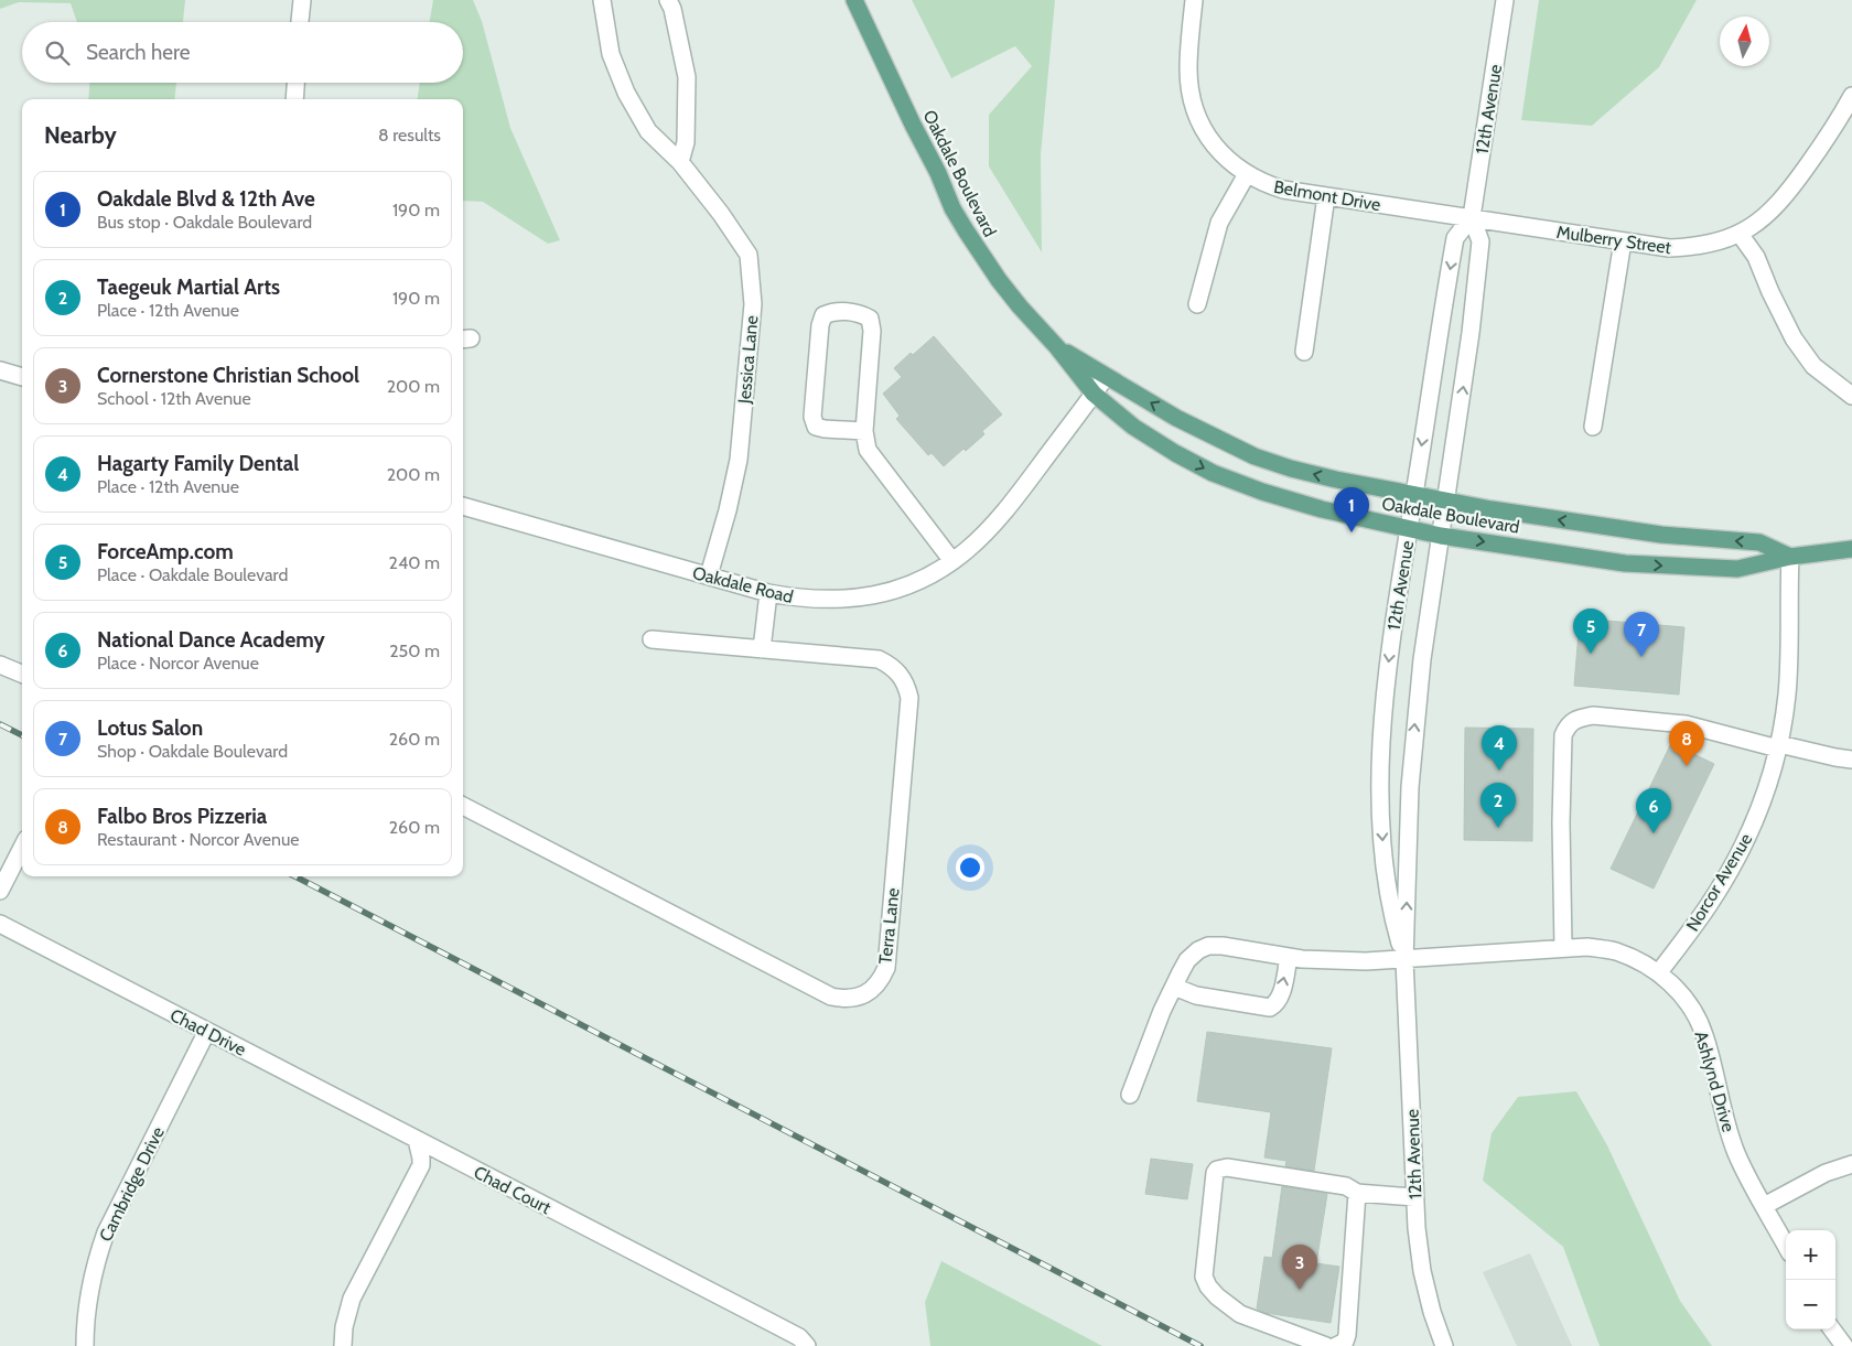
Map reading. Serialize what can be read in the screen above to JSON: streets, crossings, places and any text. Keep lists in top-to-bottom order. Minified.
{"streets":{"main road":["Oakdale Boulevard"],"street":["12th Avenue","Belmont Drive","Mulberry Street","Jessica Lane","Oakdale Road","Norcor Avenue","Terra Lane","Chad Drive","Ashlynd Drive","Cambridge Drive","Chad Court"]},"crossings":[["12th Avenue","Oakdale Boulevard"],["12th Avenue","Belmont Drive"],["12th Avenue","Mulberry Street"],["12th Avenue","Ashlynd Drive"],["Oakdale Boulevard","Oakdale Road"],["Oakdale Boulevard","Norcor Avenue"],["Belmont Drive","Mulberry Street"],["Jessica Lane","Oakdale Road"],["Norcor Avenue","Ashlynd Drive"],["Chad Drive","Cambridge Drive"],["Chad Drive","Chad Court"]],"north":"top","page":{"search":"Search here","heading":["Nearby","8 results"],"list":[{"mark":"1","name":"Oakdale Blvd & 12th Ave","note":"Bus stop · Oakdale Boulevard","value":"190 m"},{"mark":"2","name":"Taegeuk Martial Arts","note":"Place · 12th Avenue","value":"190 m"},{"mark":"3","name":"Cornerstone Christian School","note":"School · 12th Avenue","value":"200 m"},{"mark":"4","name":"Hagarty Family Dental","note":"Place · 12th Avenue","value":"200 m"},{"mark":"5","name":"ForceAmp.com","note":"Place · Oakdale Boulevard","value":"240 m"},{"mark":"6","name":"National Dance Academy","note":"Place · Norcor Avenue","value":"250 m"},{"mark":"7","name":"Lotus Salon","note":"Shop · Oakdale Boulevard","value":"260 m"},{"mark":"8","name":"Falbo Bros Pizzeria","note":"Restaurant · Norcor Avenue","value":"260 m"}],"pins":["1","5","7","8","4","2","6","3"],"map_buttons":["+","−"]}}
